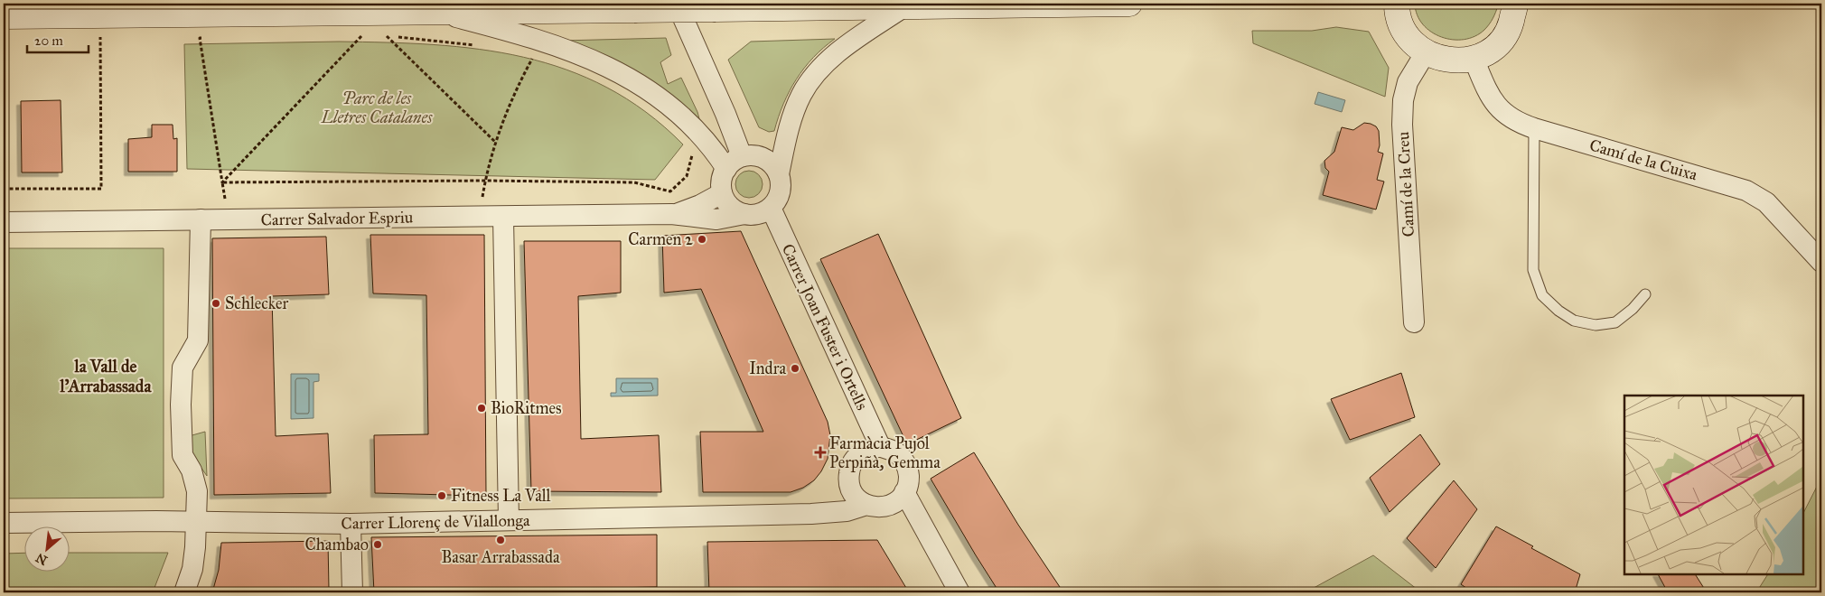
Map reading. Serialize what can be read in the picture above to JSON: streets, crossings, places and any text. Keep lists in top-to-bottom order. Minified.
{"streets":{"street":["Camí de la Cuixa","Camí de la Creu","Carrer Salvador Espriu","Carrer Joan Fuster i Ortells","Carrer Llorenç de Vilallonga"]},"crossings":[["Carrer Salvador Espriu","Carrer Joan Fuster i Ortells"],["Carrer Joan Fuster i Ortells","Carrer Llorenç de Vilallonga"]],"districts":["la Vall de l'Arrabassada"],"parks":["Parc de les Lletres Catalanes"],"places":{"other":["Carmen 2","Schlecker","Indra","BioRitmes","Fitness La Vall","Basar Arrabassada","Chambao"],"health":["Farmàcia Pujol Perpiñà, Gemma"]},"scale_bar":"20 m","north":"bottom left"}
